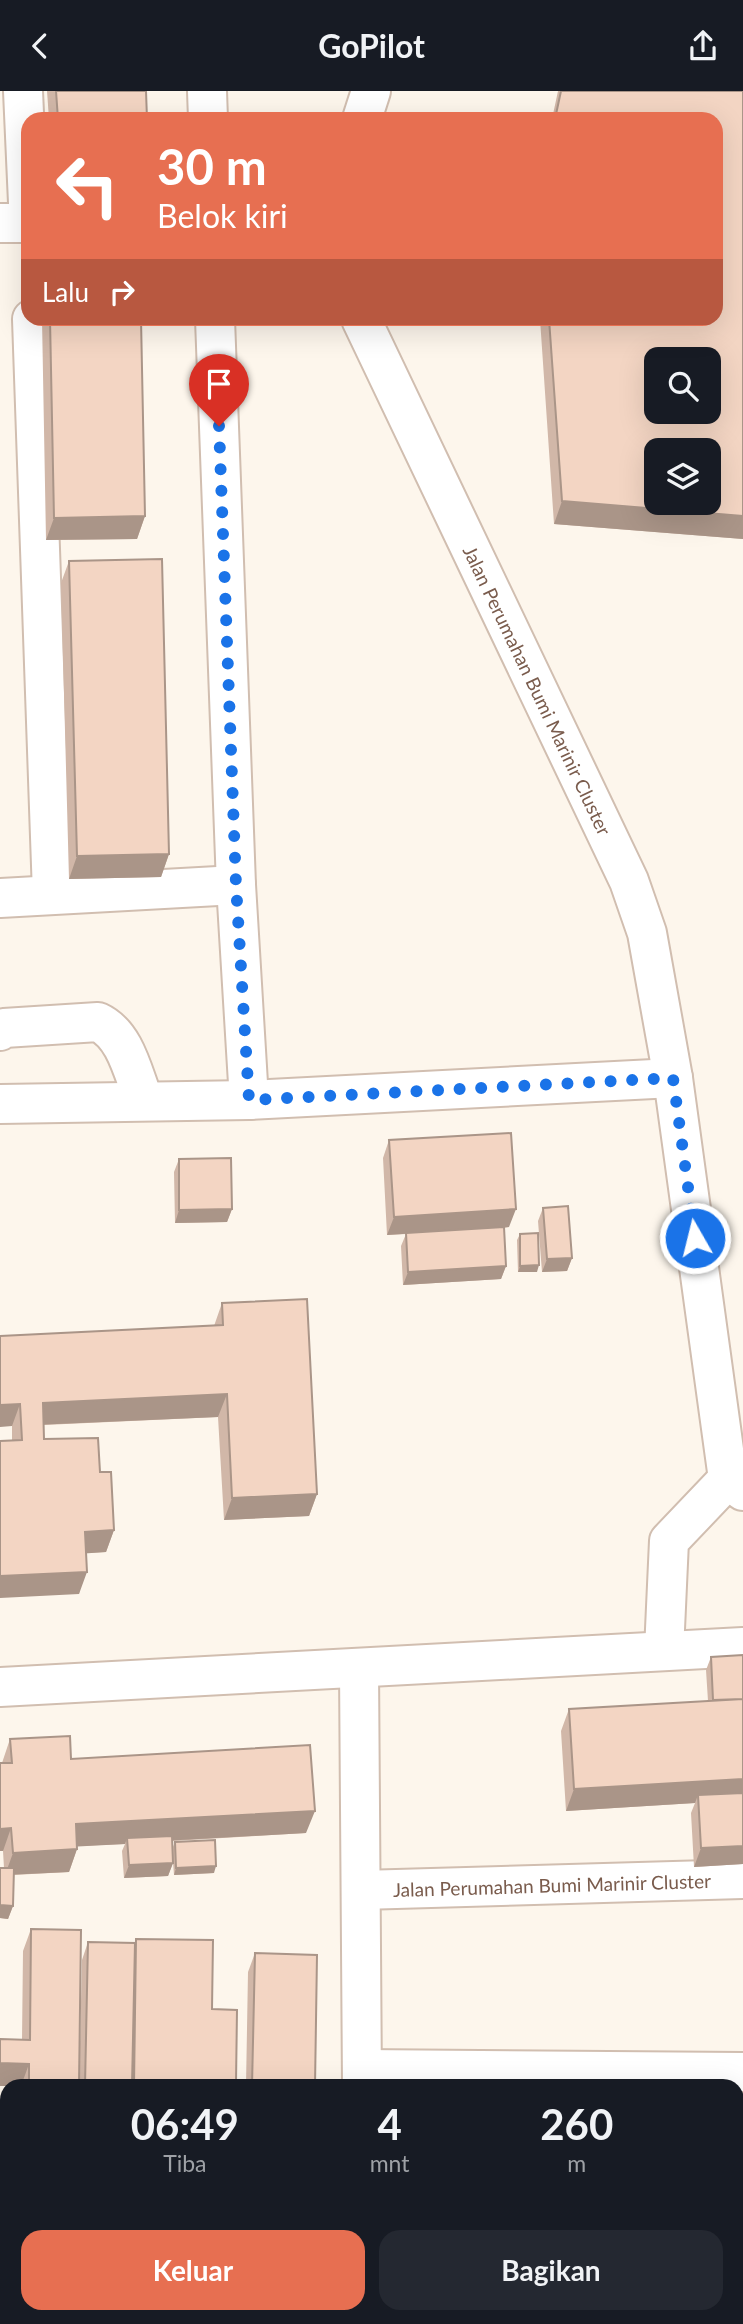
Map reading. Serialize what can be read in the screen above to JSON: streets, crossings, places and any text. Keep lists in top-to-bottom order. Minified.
{"streets":{"street":["Jalan Perumahan Bumi Marinir Cluster"]},"page":{"header":"GoPilot","turn":["30 m","Belok kiri"],"then":"Lalu","eta":["06:49","Tiba","4","mnt","260","m"],"buttons":["Keluar","Bagikan"]}}
